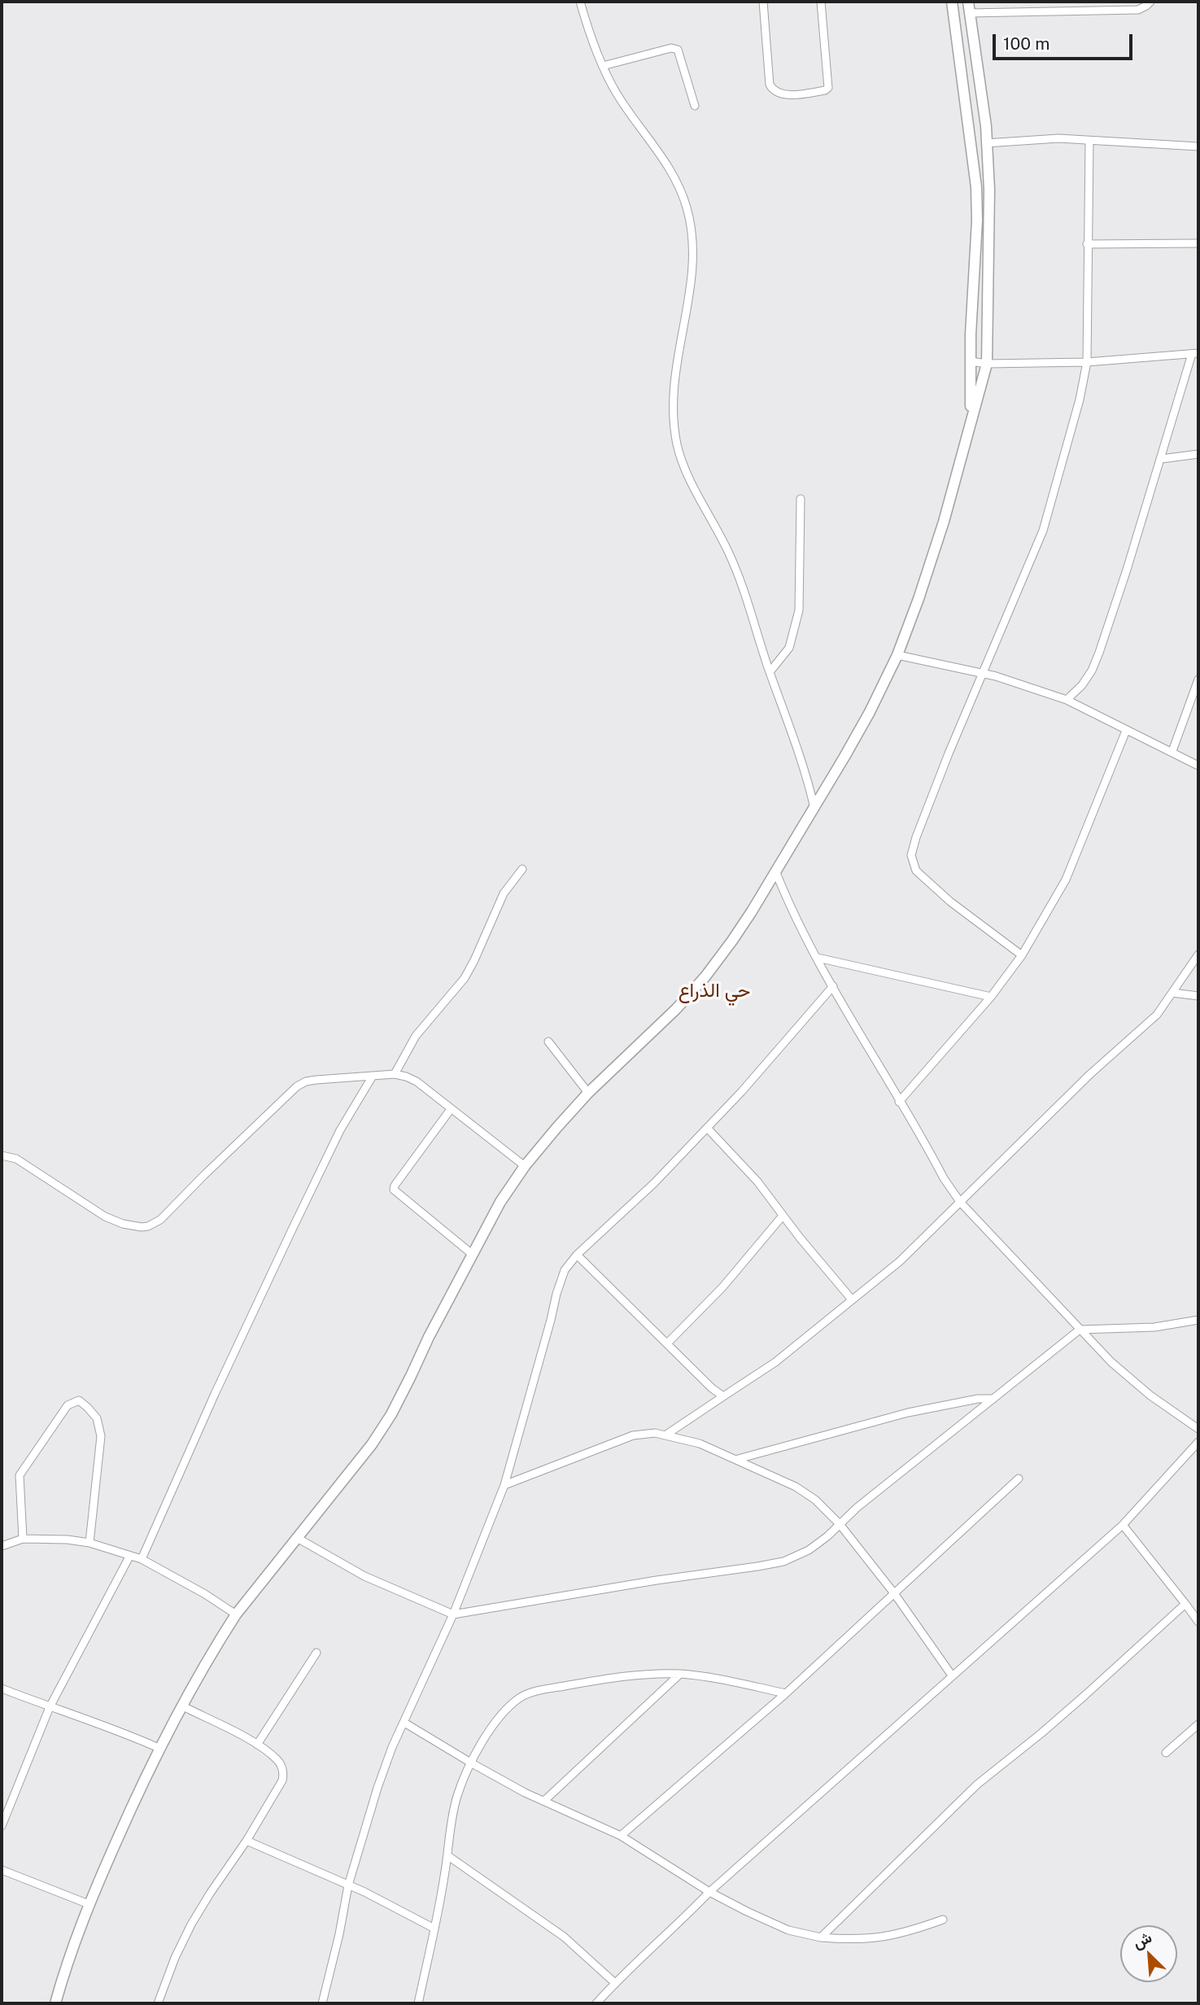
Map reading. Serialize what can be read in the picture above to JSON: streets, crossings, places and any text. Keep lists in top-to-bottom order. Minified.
{"districts":["حي الذراع"],"scale_bar":"100 m","north":"top left"}
